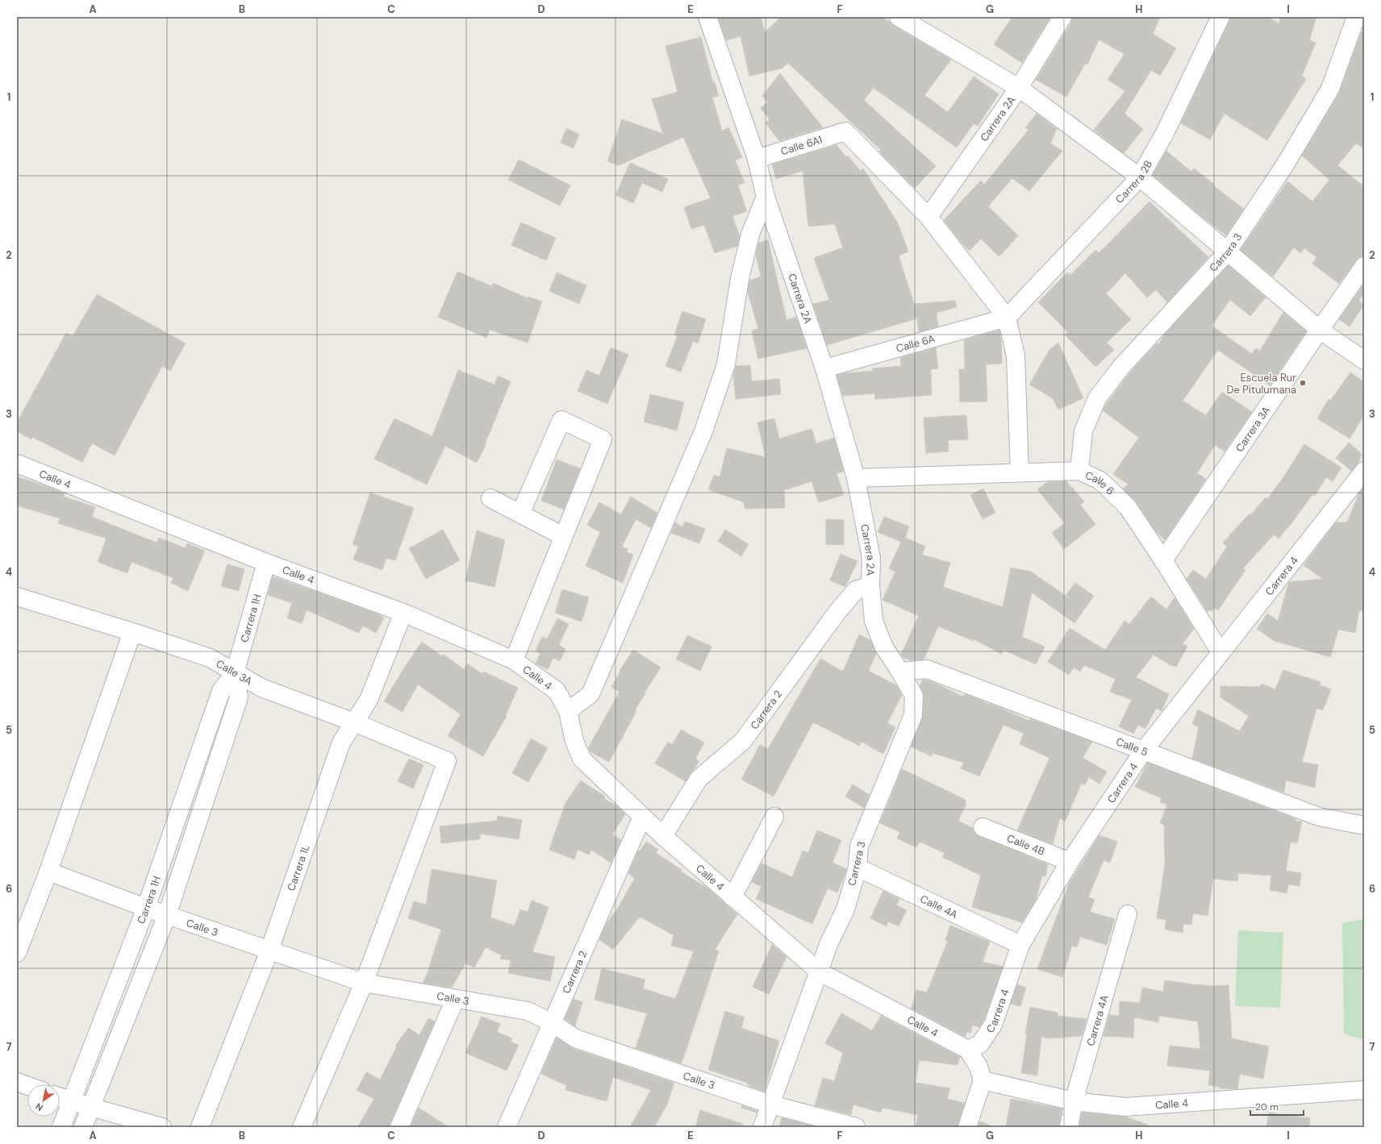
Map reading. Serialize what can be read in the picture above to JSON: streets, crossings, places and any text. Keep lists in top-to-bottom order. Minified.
{"streets":{"street":["Carrera 2A","Calle 6A1","Carrera 2B","Carrera 3","Calle 6A","Carrera 3A","Calle 4","Calle 6","Carrera 4","Carrera 1H","Calle 3A","Carrera 2","Calle 5","Calle 4B","Carrera 1L","Calle 4A","Calle 3","Carrera 4A"]},"crossings":[["Carrera 2A","Calle 6A1"],["Carrera 2A","Carrera 3"],["Carrera 2A","Calle 6A"],["Carrera 2A","Calle 6"],["Carrera 2A","Carrera 2"],["Carrera 2B","Calle 6A"],["Carrera 3","Calle 4"],["Carrera 3","Calle 6"],["Carrera 3","Carrera 2"],["Carrera 3","Calle 5"],["Carrera 3","Calle 4A"],["Carrera 3","Calle 3"],["Carrera 3A","Calle 6"],["Calle 4","Carrera 4"],["Calle 4","Carrera 1H"],["Calle 4","Carrera 2"],["Calle 4","Carrera 1L"],["Calle 4","Carrera 4A"],["Calle 6","Carrera 4"],["Carrera 4","Calle 5"],["Carrera 4","Calle 4B"],["Carrera 4","Calle 4A"],["Carrera 1H","Calle 3A"],["Carrera 1H","Calle 3"],["Calle 3A","Carrera 1L"],["Calle 3A","Calle 3"],["Carrera 2","Calle 3"],["Carrera 1L","Calle 3"]],"places":["Escuela Rur De Pitulumana"],"scale_bar":"20 m","north":"bottom left","grid":{"columns":["A","B","C","D","E","F","G","H","I"],"rows":["1","2","3","4","5","6","7"]}}
